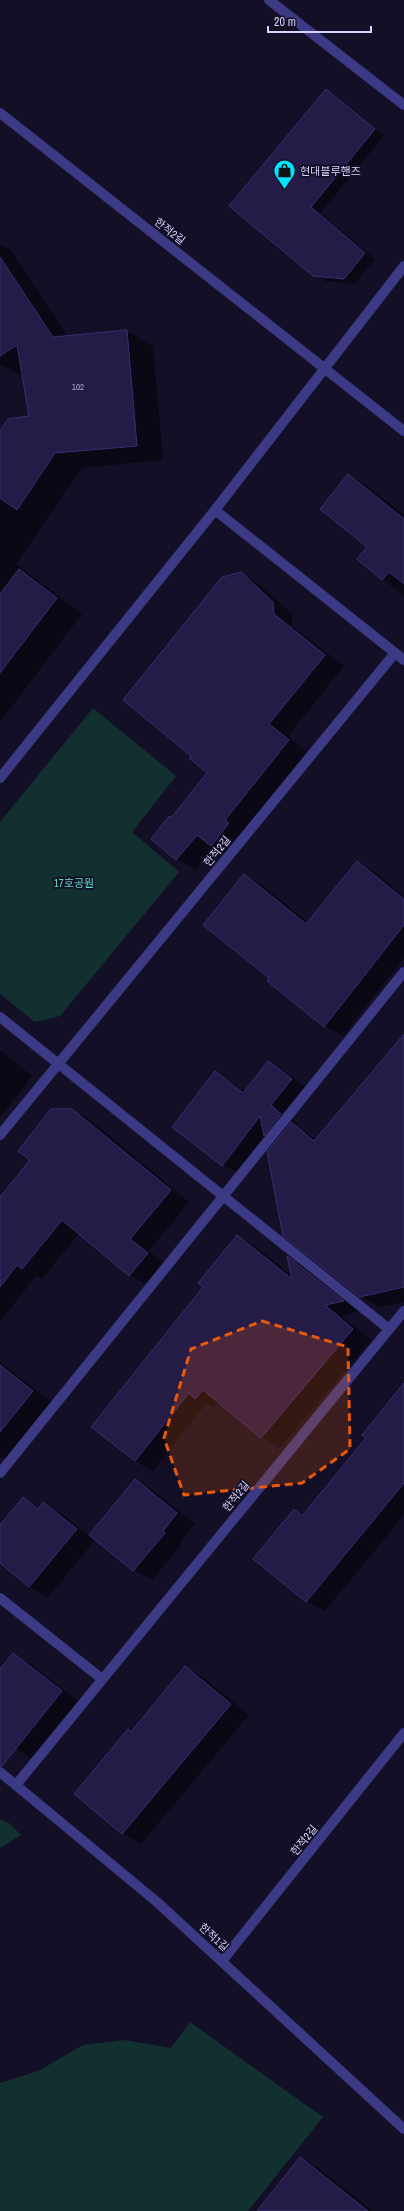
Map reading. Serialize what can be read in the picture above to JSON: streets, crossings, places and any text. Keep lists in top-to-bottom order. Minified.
{"streets":{"street":["한적2길","한적1길"]},"crossings":[["한적2길","한적1길"]],"parks":["17호공원"],"places":{"shop":["현대블루핸즈"]},"house_numbers":["102"],"scale_bar":"20 m"}
